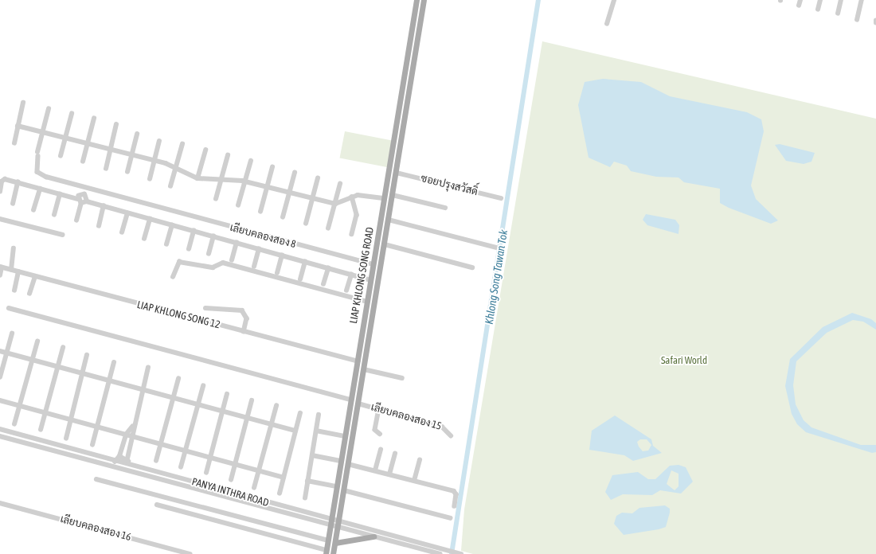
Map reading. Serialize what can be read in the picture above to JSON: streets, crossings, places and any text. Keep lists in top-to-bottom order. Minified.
{"streets":{"main road":["LIAP KHLONG SONG ROAD"],"street":["ซอยปรุงสวัสดิ์","เลียบคลองสอง 8","LIAP KHLONG SONG 12","เลียบคลองสอง 15","PANYA INTHRA ROAD","เลียบคลองสอง 16"]},"crossings":[["ซอยปรุงสวัสดิ์","LIAP KHLONG SONG ROAD"],["เลียบคลองสอง 8","LIAP KHLONG SONG ROAD"],["LIAP KHLONG SONG ROAD","LIAP KHLONG SONG 12"],["LIAP KHLONG SONG ROAD","เลียบคลองสอง 15"],["LIAP KHLONG SONG ROAD","PANYA INTHRA ROAD"]],"water":["Khlong Song Tawan Tok"],"parks":["Safari World"]}
